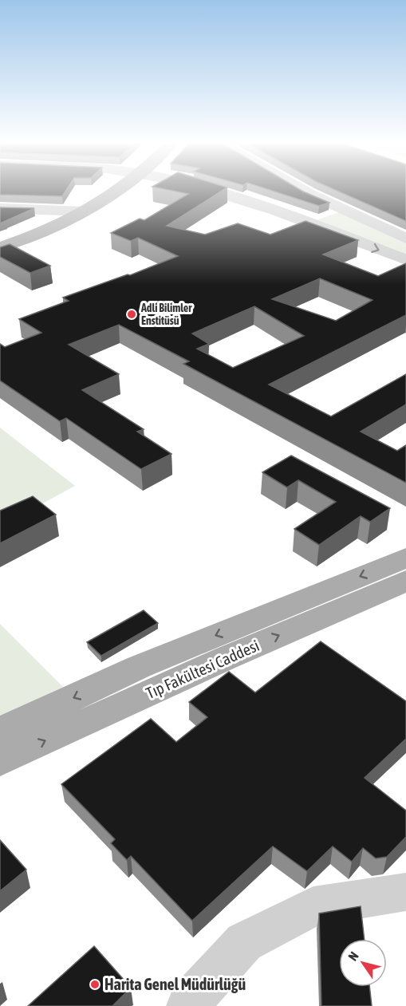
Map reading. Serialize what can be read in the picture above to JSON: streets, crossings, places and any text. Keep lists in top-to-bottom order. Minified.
{"streets":{"main road":["Tıp Fakültesi Caddesi"]},"places":["Adli Bilimler Enstitüsü","Harita Genel Müdürlüğü"],"north":"top left"}
